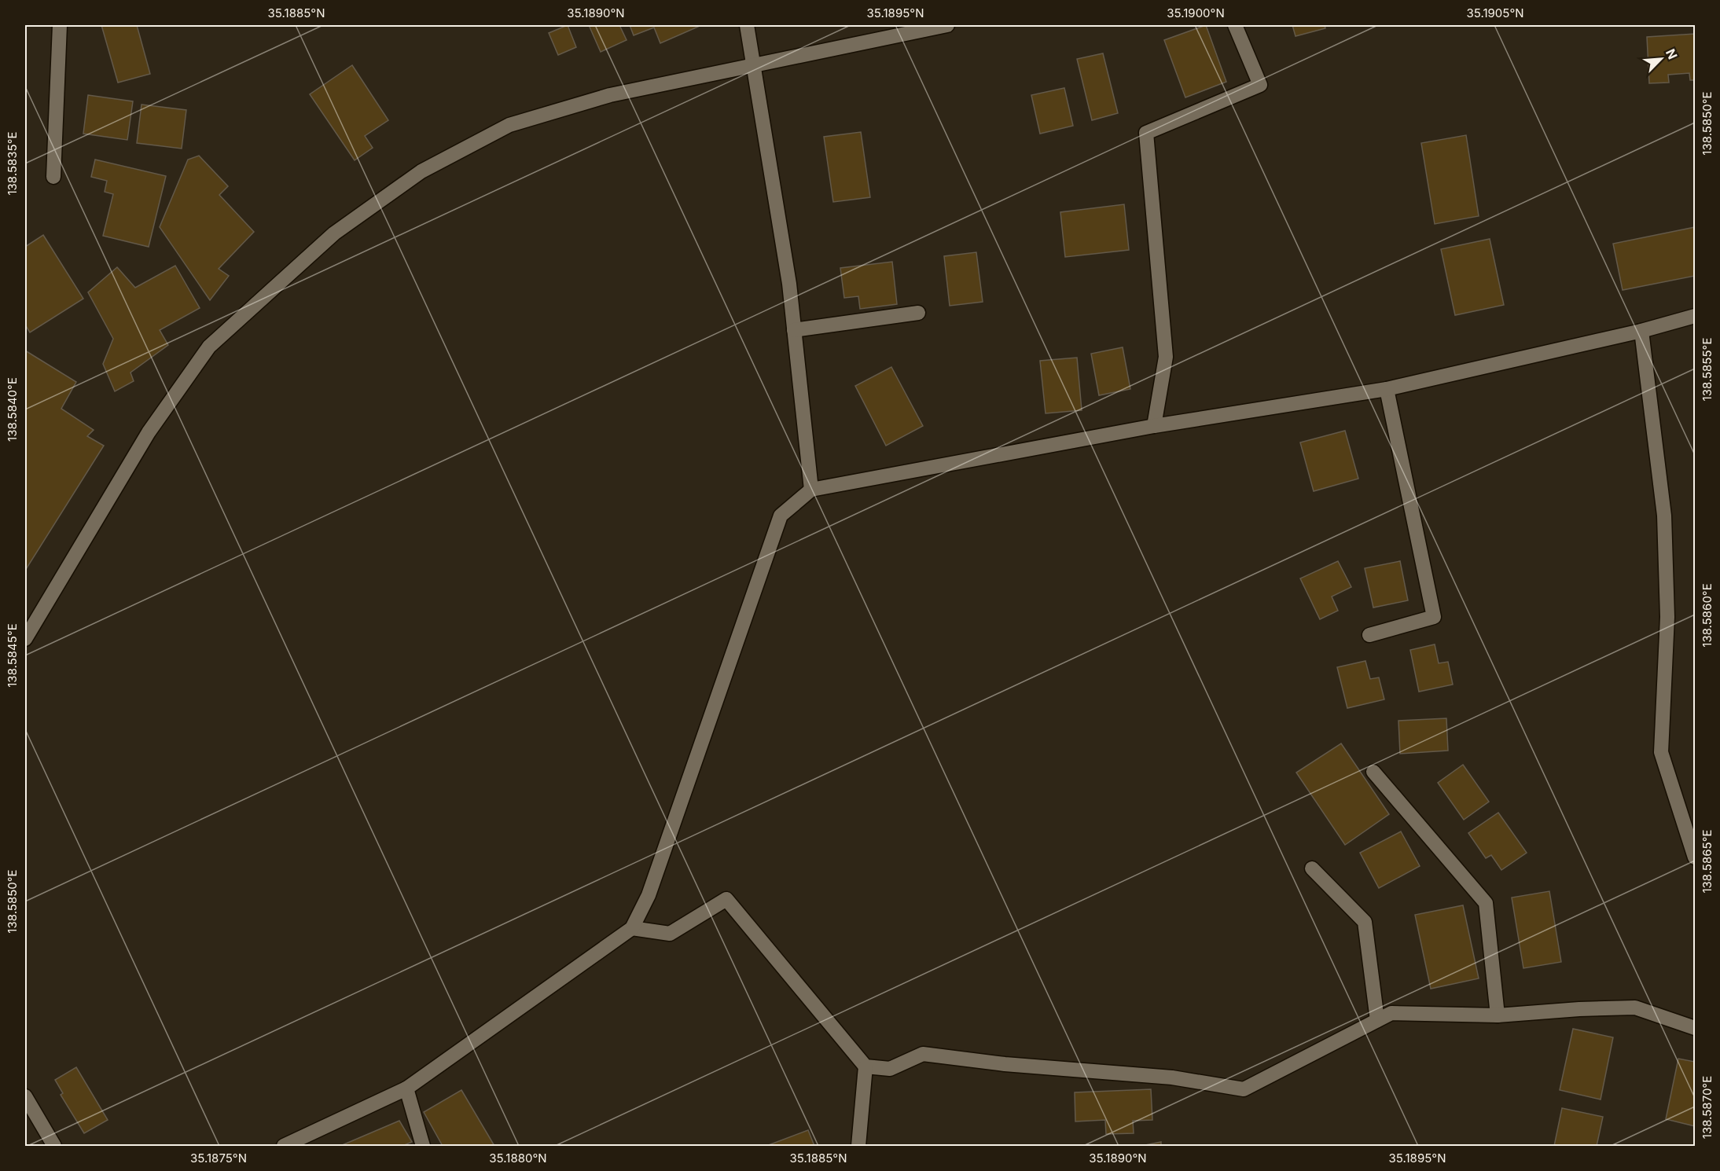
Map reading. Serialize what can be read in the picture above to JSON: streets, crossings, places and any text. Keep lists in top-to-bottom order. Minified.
{"north":"top right","coordinates":["35.1885°N","35.1890°N","35.1895°N","35.1900°N","35.1905°N","138.5850°E","138.5835°E","138.5855°E","138.5840°E","138.5860°E","138.5845°E","138.5865°E","138.5870°E","35.1875°N","35.1880°N"]}
